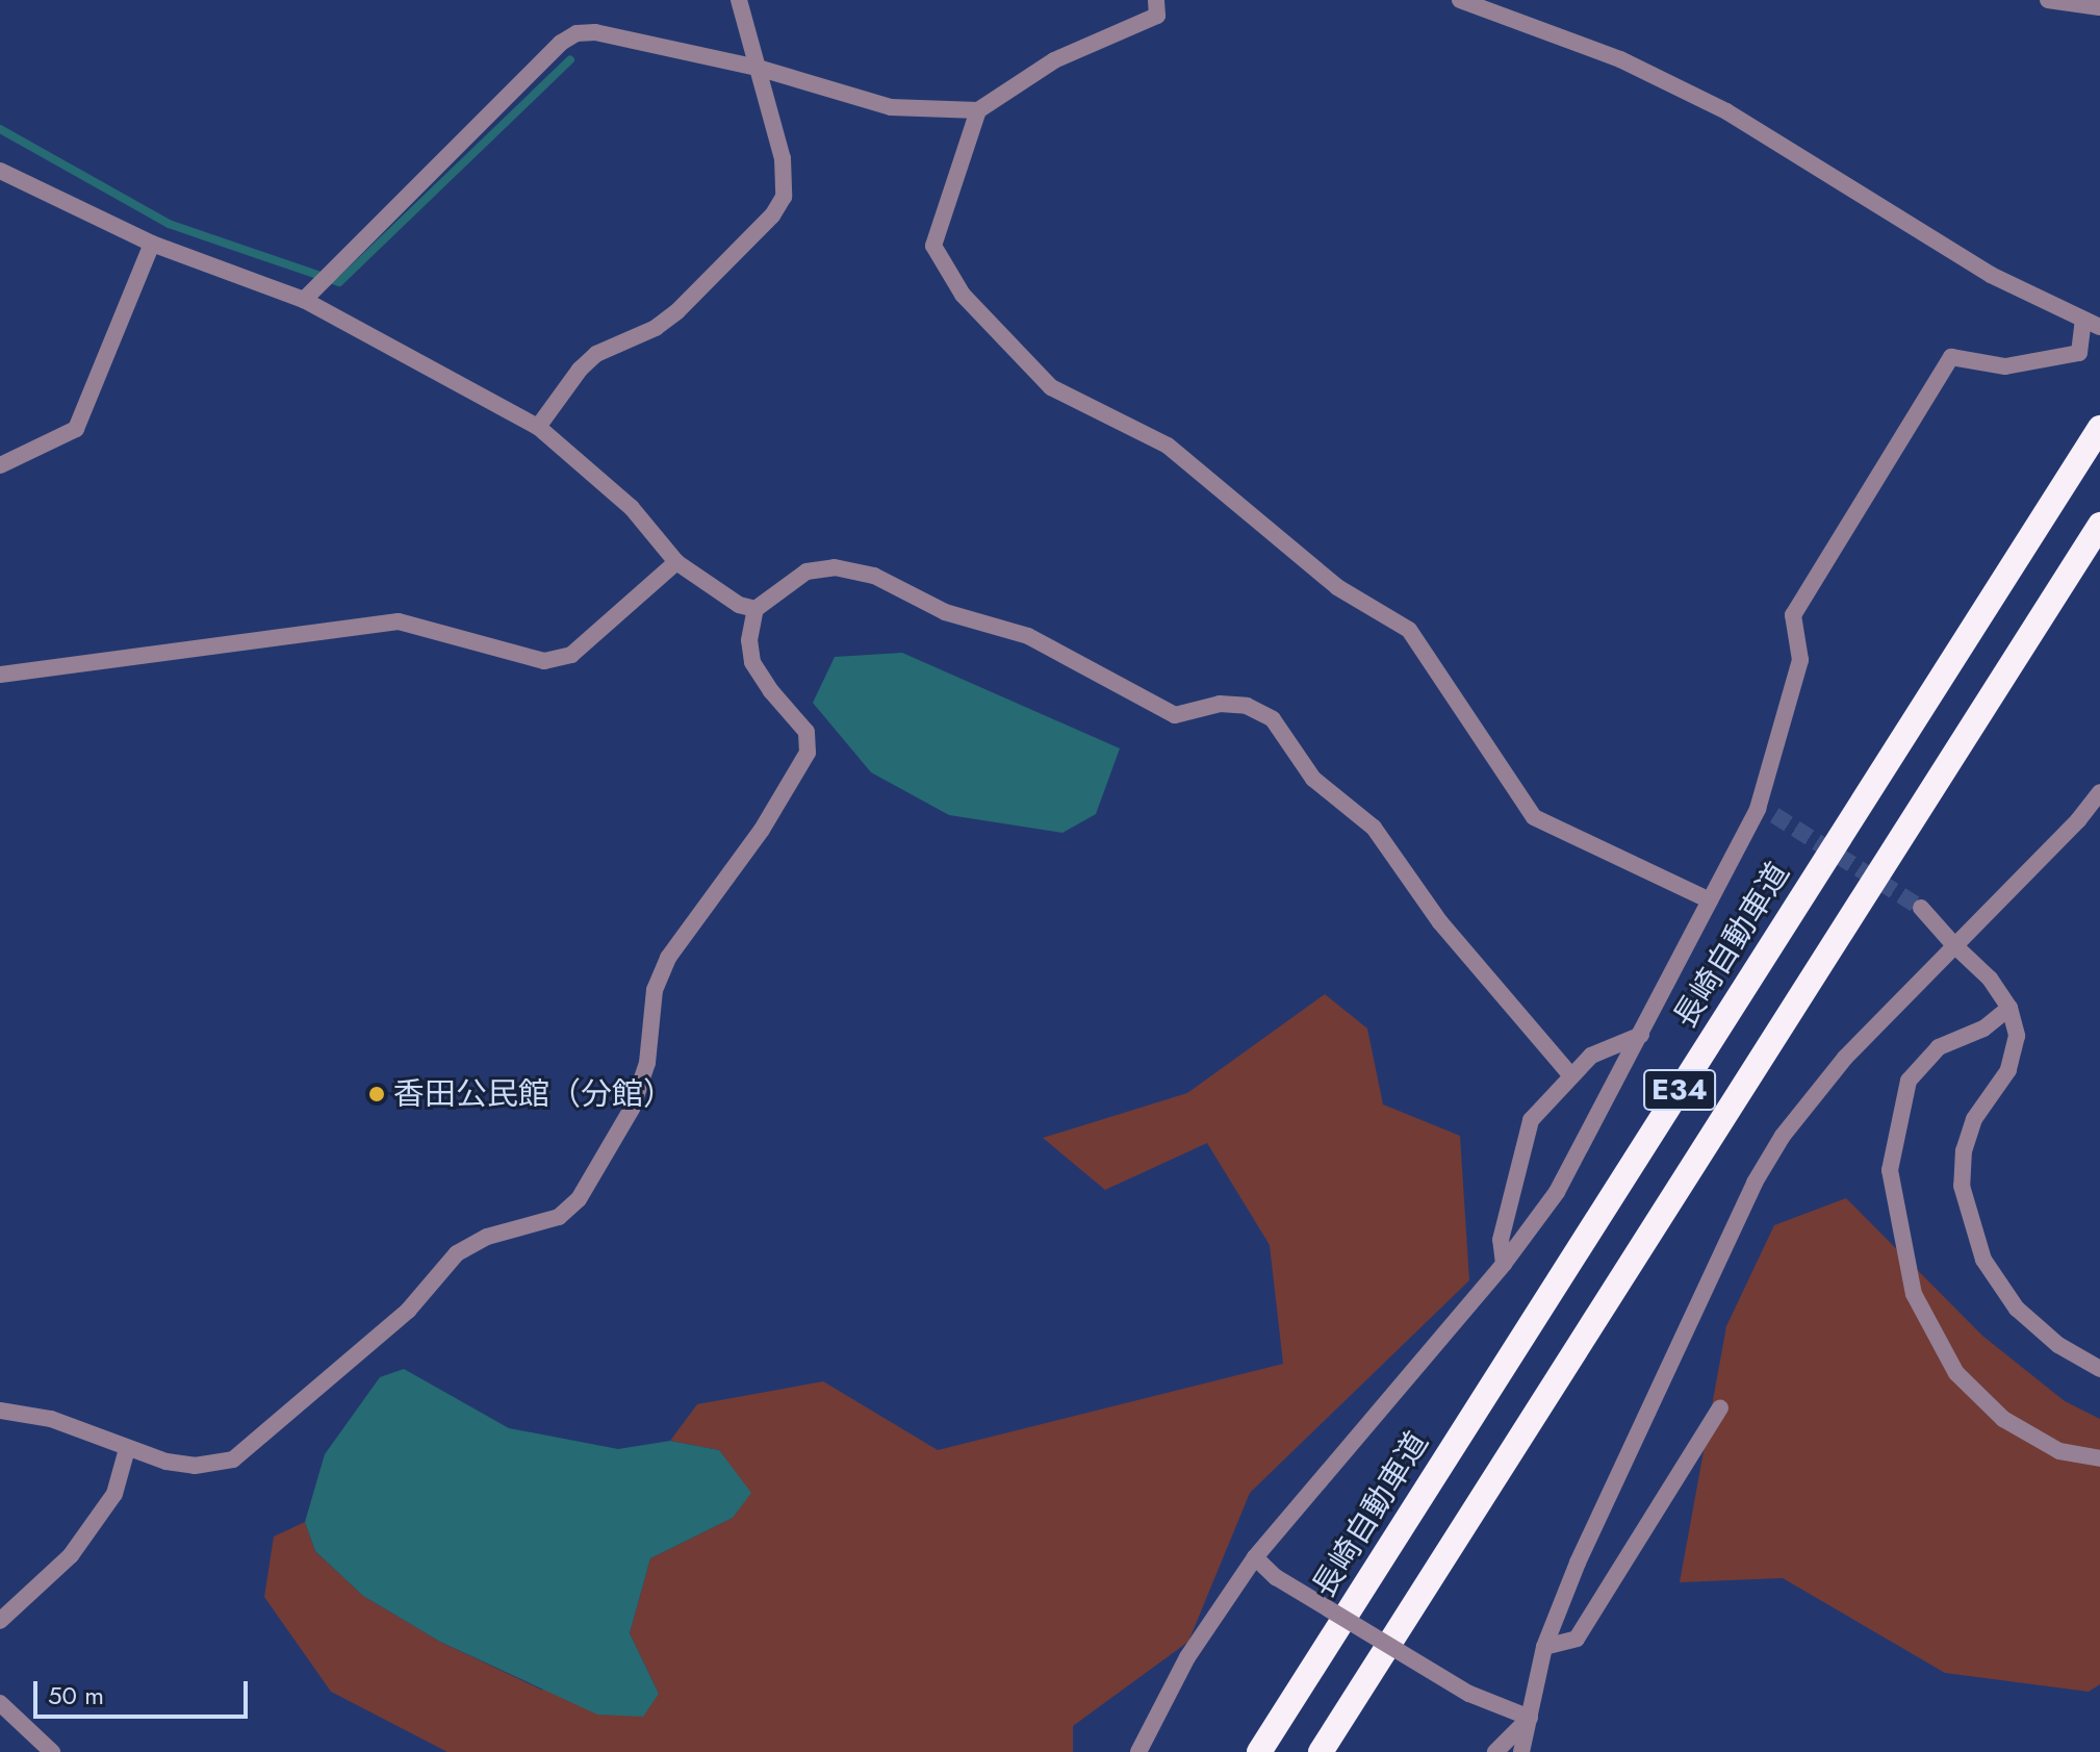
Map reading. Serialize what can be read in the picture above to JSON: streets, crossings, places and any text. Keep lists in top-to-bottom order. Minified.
{"streets":{"highway":["長崎自動車道","E34"]},"places":["香田公民館（分館）"],"scale_bar":"50 m"}
